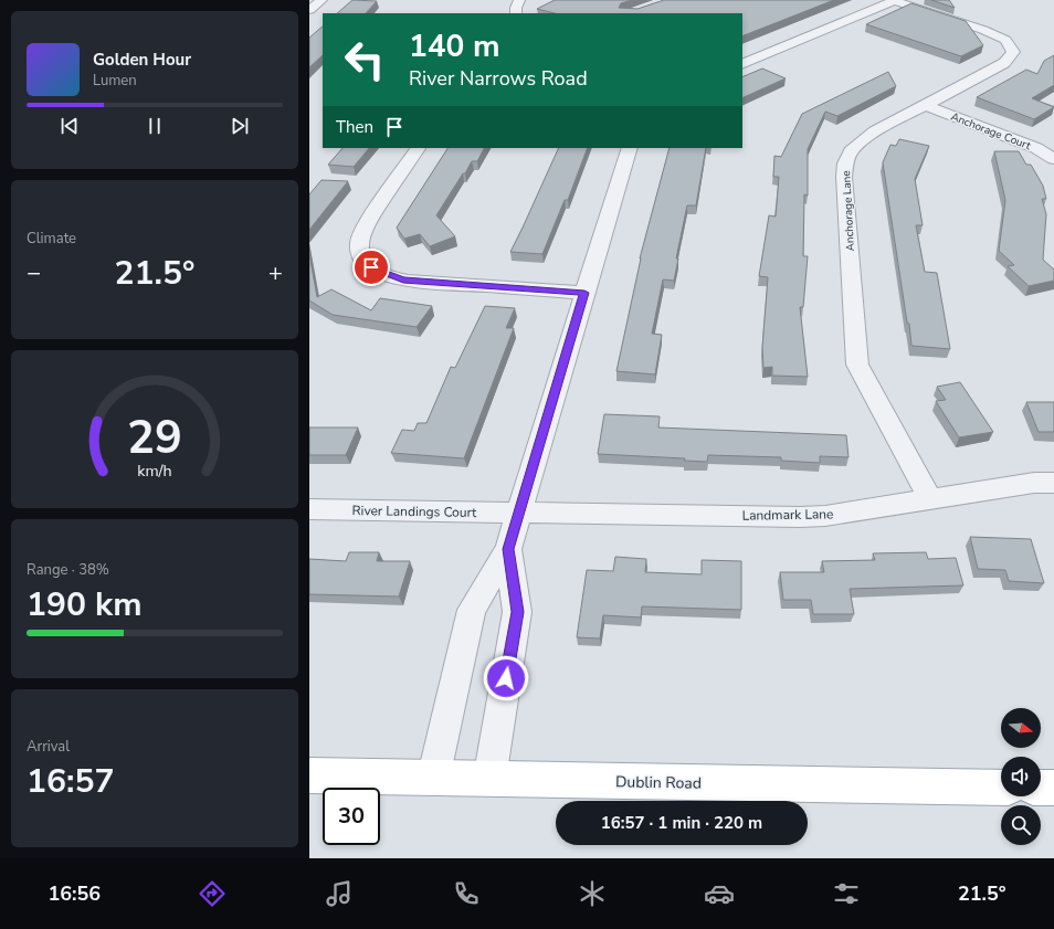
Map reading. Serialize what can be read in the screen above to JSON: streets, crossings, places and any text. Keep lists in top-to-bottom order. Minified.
{"streets":{"main road":["Dublin Road"],"street":["Anchorage Court","Anchorage Lane","River Landings Court","Landmark Lane"]},"crossings":[["Anchorage Court","Anchorage Lane"],["Anchorage Lane","Landmark Lane"],["River Landings Court","Landmark Lane"]],"north":"right","page":{"turn":["140 m","River Narrows Road"],"song":["Golden Hour","Lumen"],"then":"Then","tile":["Climate",["Range · 38%","190 km"],["Arrival","16:57"]],"heat":["−","21.5°","+"],"limit":"30","trip":"16:57 · 1 min · 220 m","tabs":["16:56","21.5°"],"gauge":["29","km/h"]}}
